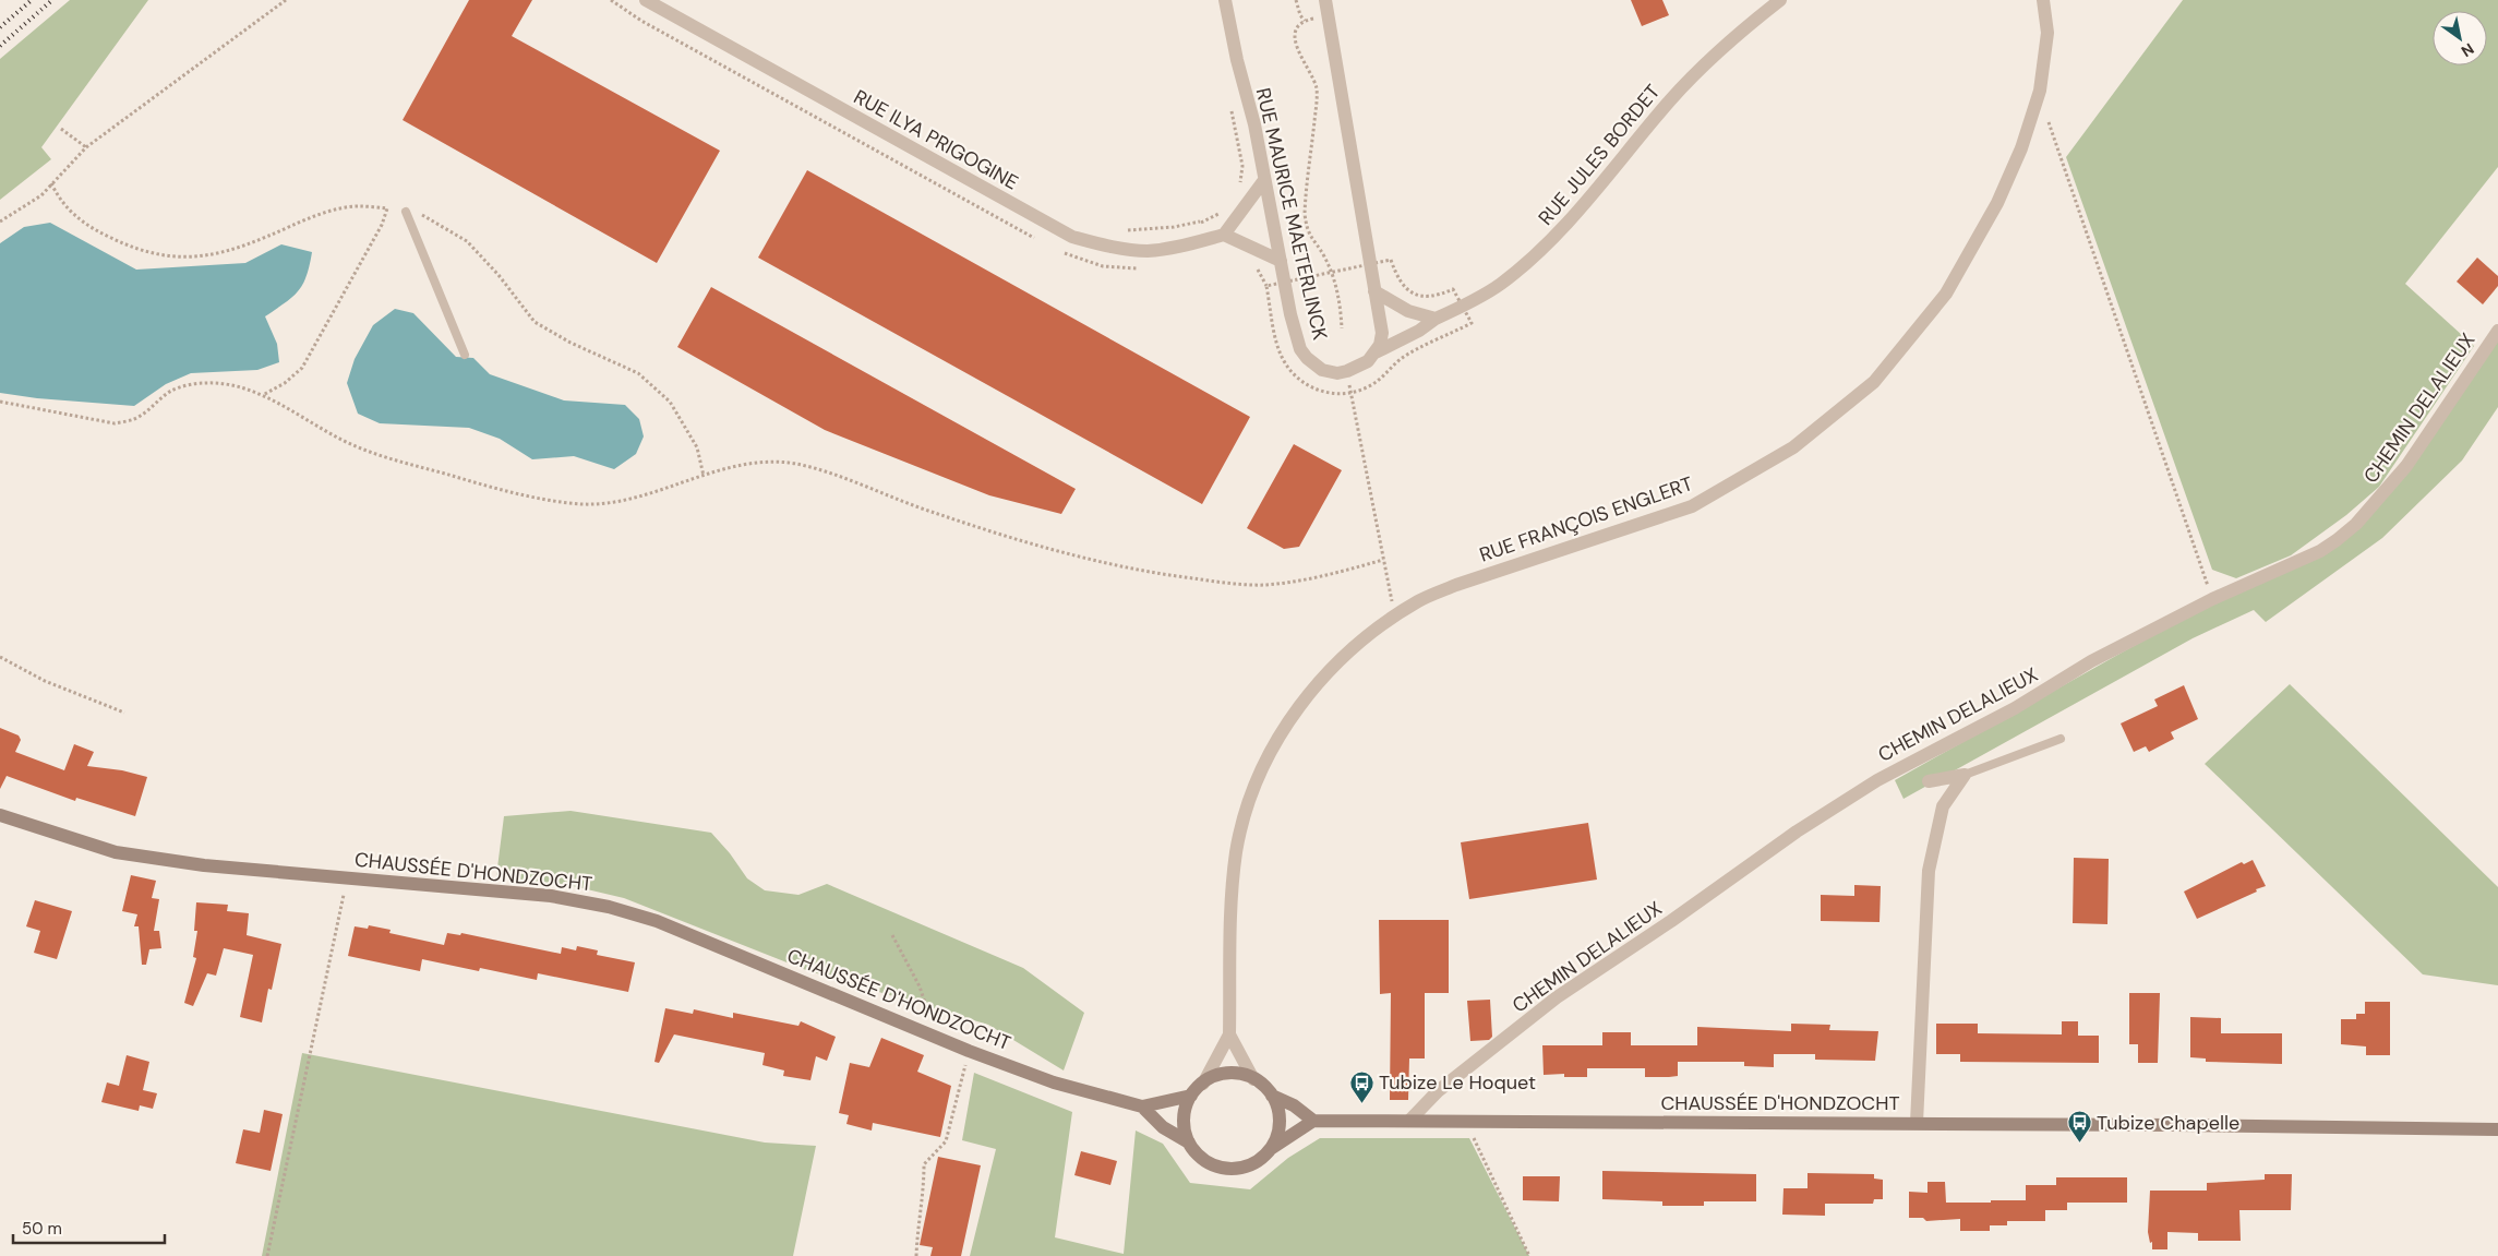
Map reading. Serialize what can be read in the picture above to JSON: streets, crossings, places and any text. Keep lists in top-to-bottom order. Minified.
{"streets":{"main road":["CHAUSSÉE D'HONDZOCHT"],"street":["RUE ILYA PRIGOGINE","RUE JULES BORDET","RUE MAURICE MAETERLINCK","CHEMIN DELALIEUX","RUE FRANÇOIS ENGLERT"]},"crossings":[["CHEMIN DELALIEUX","CHAUSSÉE D'HONDZOCHT"]],"places":{"bus stop":["Tubize Le Hoquet","Tubize Chapelle"]},"scale_bar":"50 m","north":"bottom right"}
